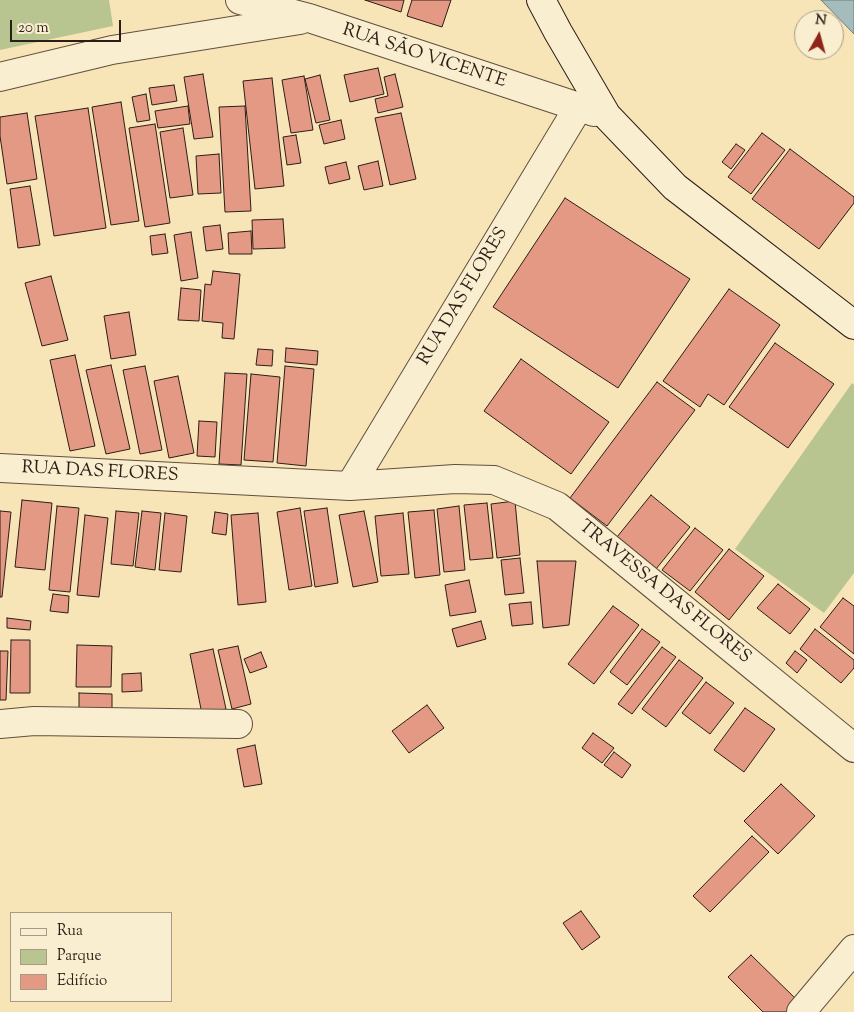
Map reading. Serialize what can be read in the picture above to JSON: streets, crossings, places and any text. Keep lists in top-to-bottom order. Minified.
{"streets":{"street":["RUA SÃO VICENTE","RUA DAS FLORES","TRAVESSA DAS FLORES"]},"crossings":[["RUA SÃO VICENTE","RUA DAS FLORES"],["RUA DAS FLORES","TRAVESSA DAS FLORES"]],"legend":["Rua","Parque","Edifício"],"scale_bar":"20 m","north":"top"}
